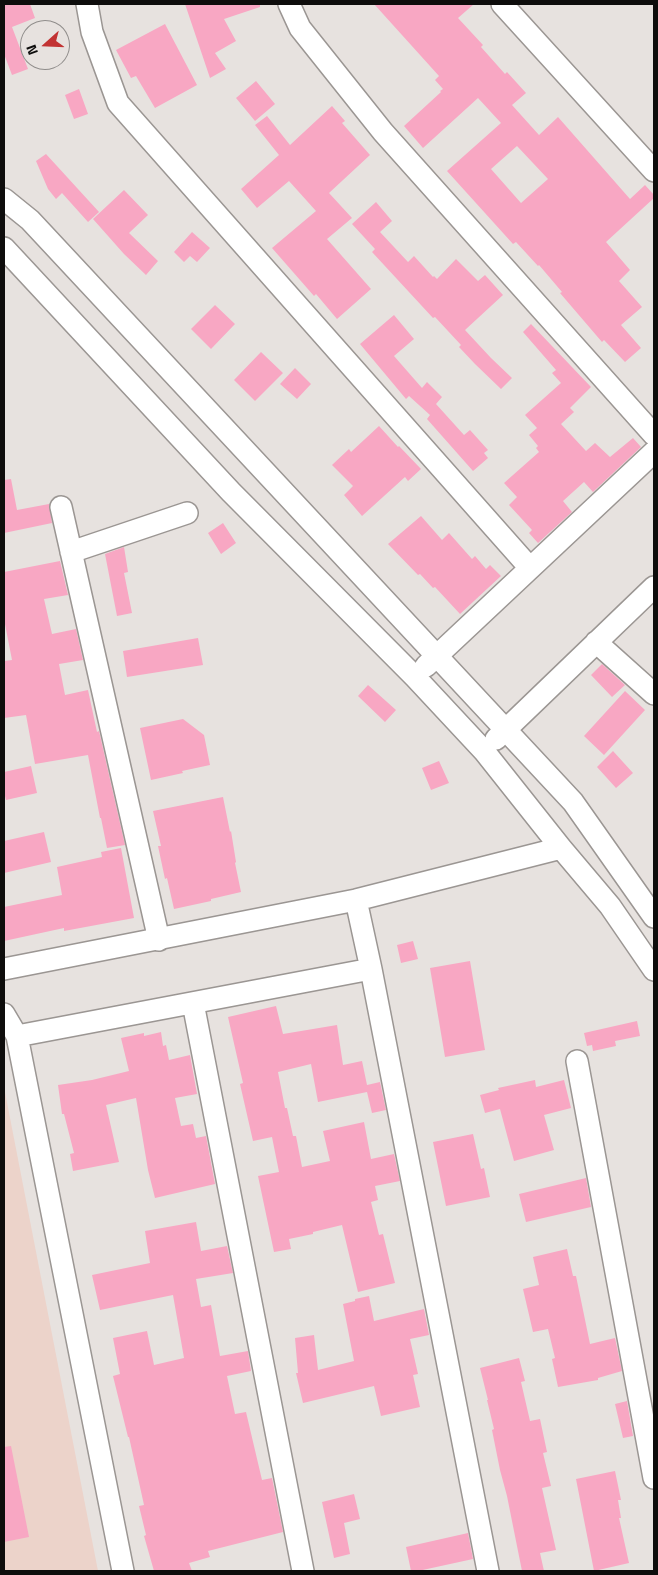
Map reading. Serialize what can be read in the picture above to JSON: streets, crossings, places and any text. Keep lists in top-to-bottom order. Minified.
{"north":"left"}
